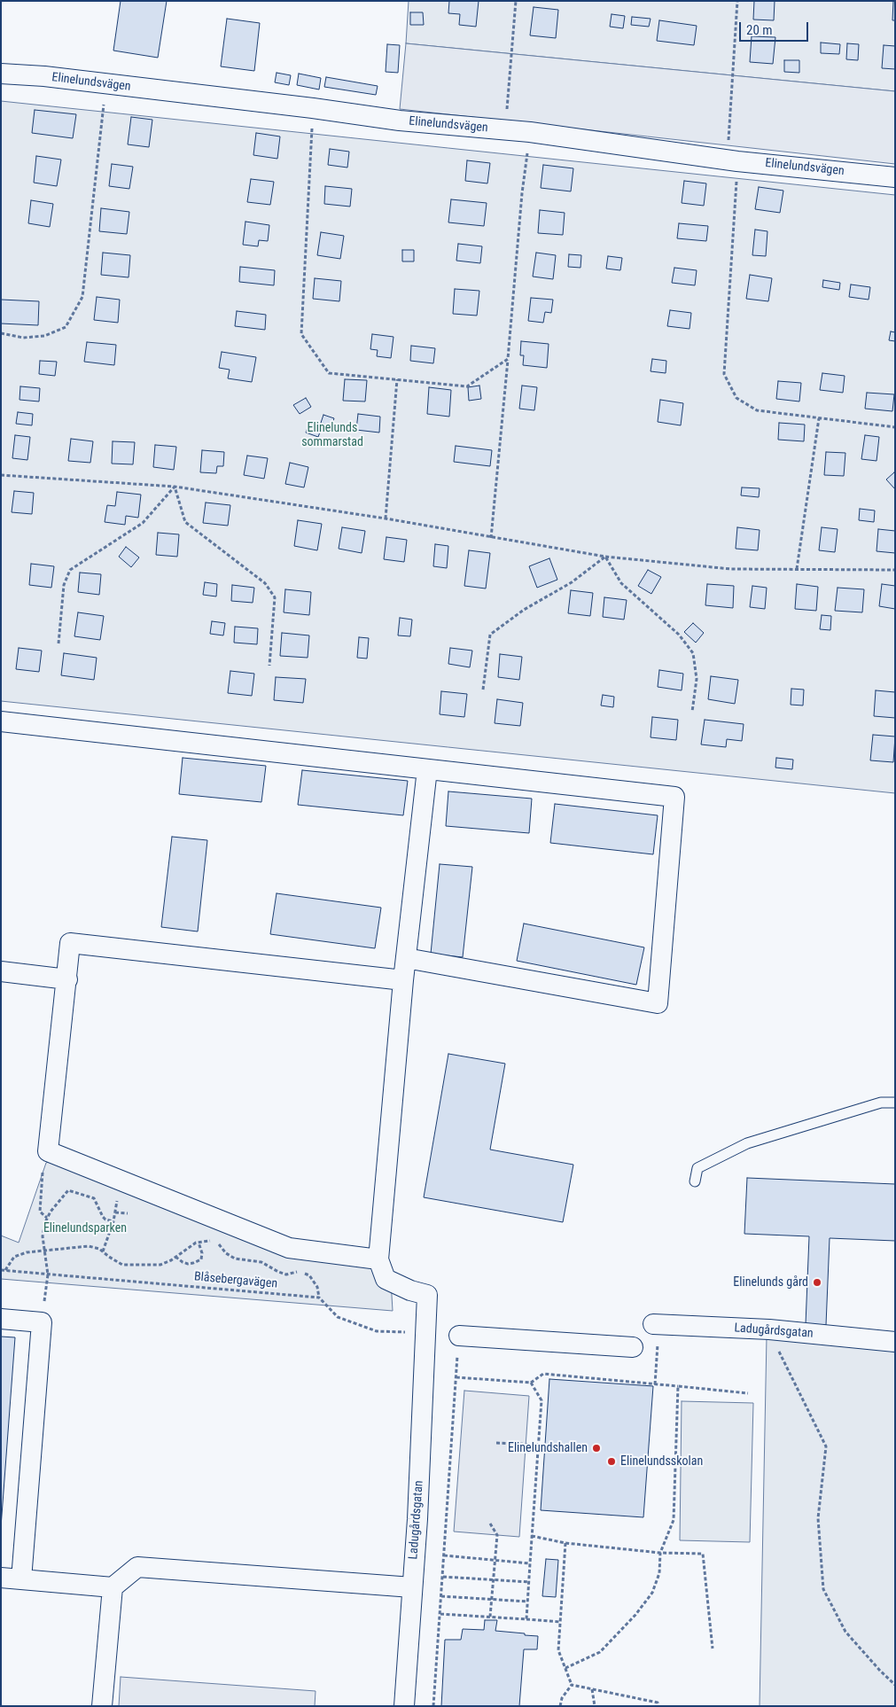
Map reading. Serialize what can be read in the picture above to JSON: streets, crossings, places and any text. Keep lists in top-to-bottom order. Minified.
{"streets":{"street":["Elinelundsvägen","Ladugårdsgatan"],"path":["Blåsebergavägen"]},"parks":["Elinelunds sommarstad","Elinelundsparken"],"places":["Elinelunds gård","Elinelundshallen","Elinelundsskolan"],"scale_bar":"20 m"}
